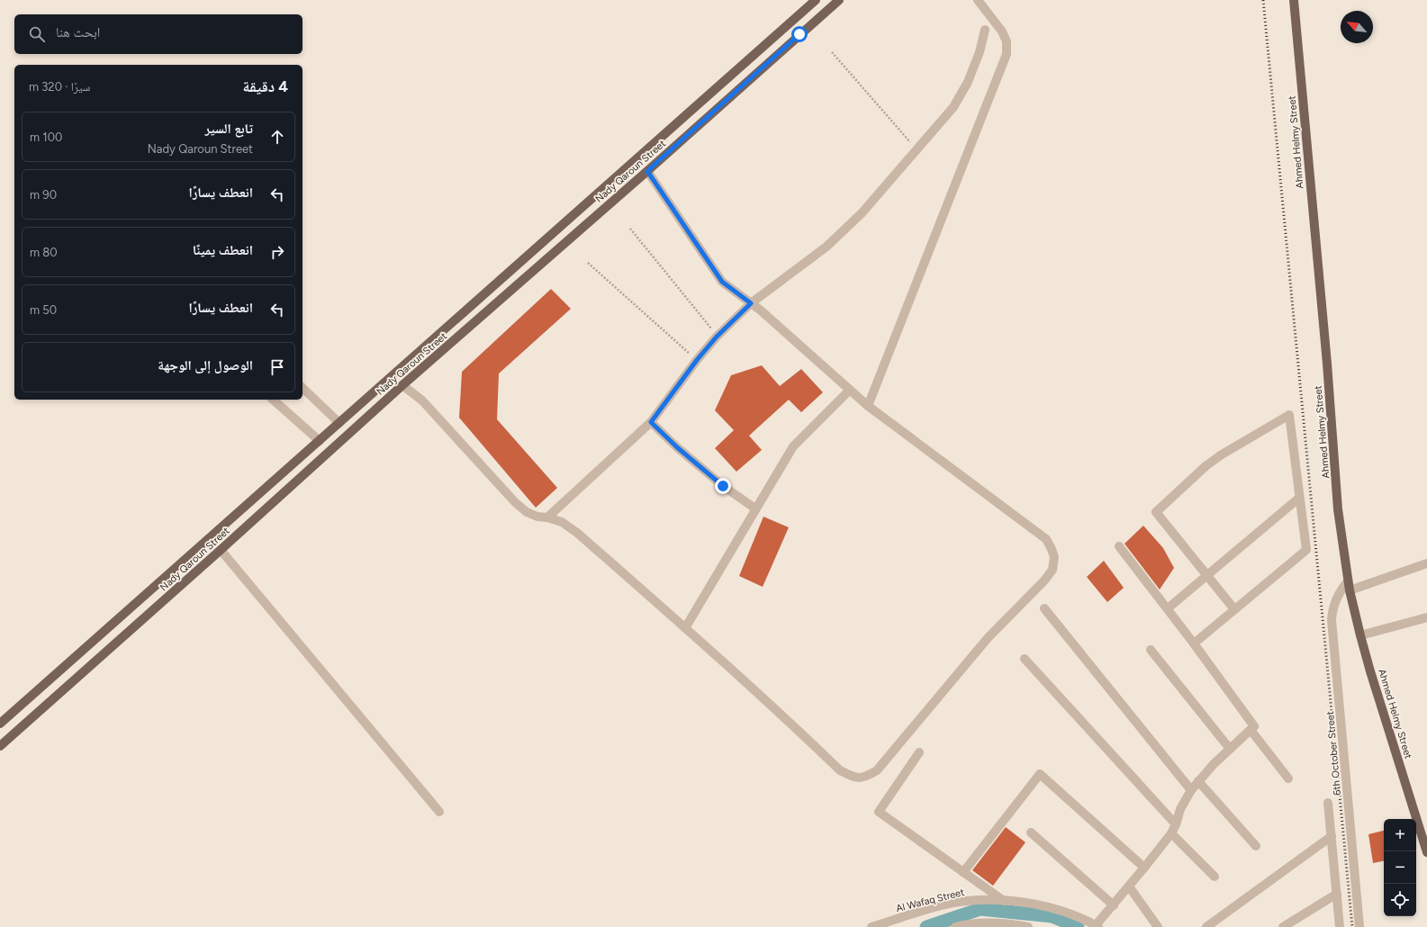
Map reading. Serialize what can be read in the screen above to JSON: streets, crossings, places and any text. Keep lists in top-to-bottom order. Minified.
{"streets":{"main road":["Ahmed Helmy Street","Nady Qaroun Street"],"street":["6th October Street","Al Wafaq Street"]},"crossings":[["Ahmed Helmy Street","6th October Street"]],"north":"top left","page":{"search":"ابحث هنا","heading":["4 دقيقة","سيرًا · 320 m"],"list":[["تابع السير","Nady Qaroun Street","100 m"],["انعطف يسارًا","90 m"],["انعطف يمينًا","80 m"],["انعطف يسارًا","50 m"],"الوصول إلى الوجهة"],"map_buttons":["+","−"]}}
